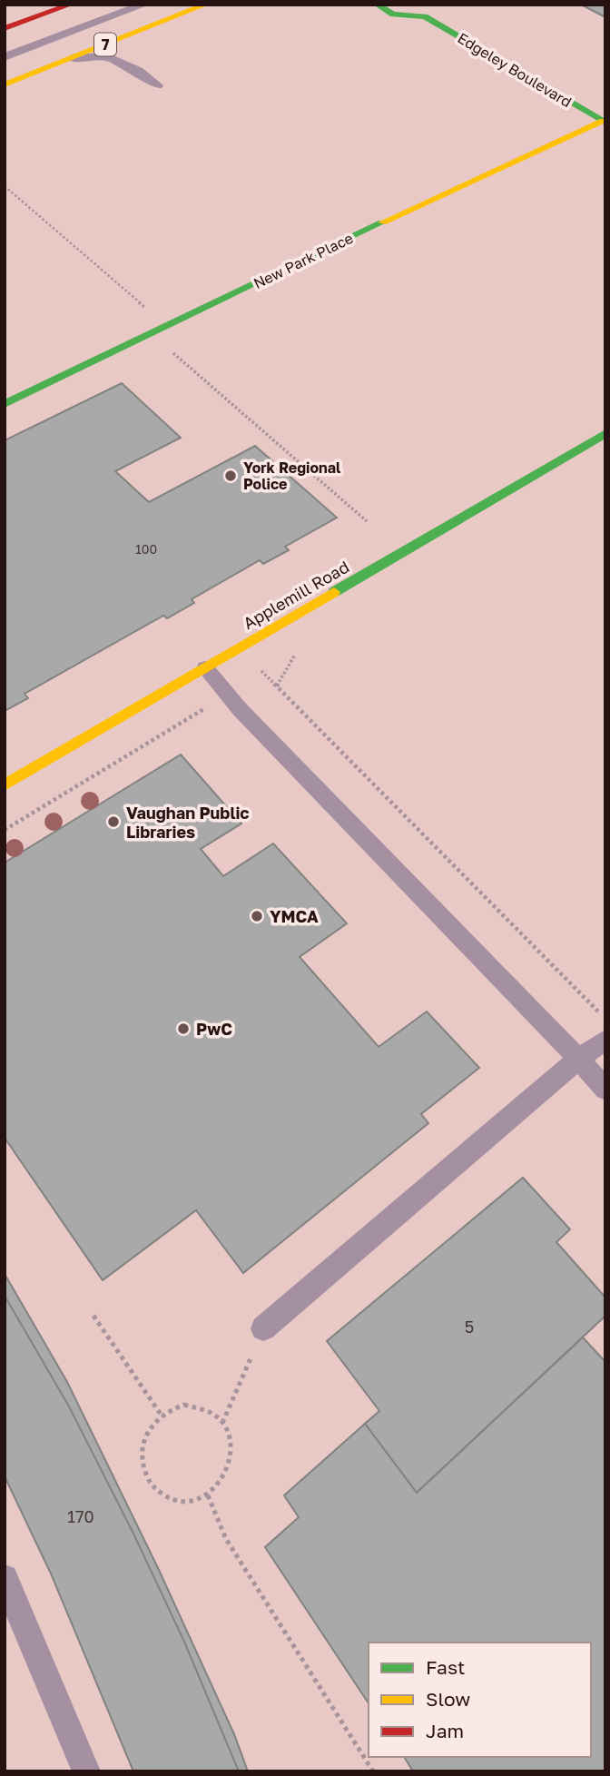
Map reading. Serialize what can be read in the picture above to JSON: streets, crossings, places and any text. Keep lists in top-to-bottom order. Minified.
{"streets":{"street":["7","Edgeley Boulevard","New Park Place","Applemill Road"]},"crossings":[["Edgeley Boulevard","New Park Place"]],"places":["York Regional Police","Vaughan Public Libraries","YMCA","PwC"],"house_numbers":["100","5","170"],"legend":["Fast","Slow","Jam"]}
